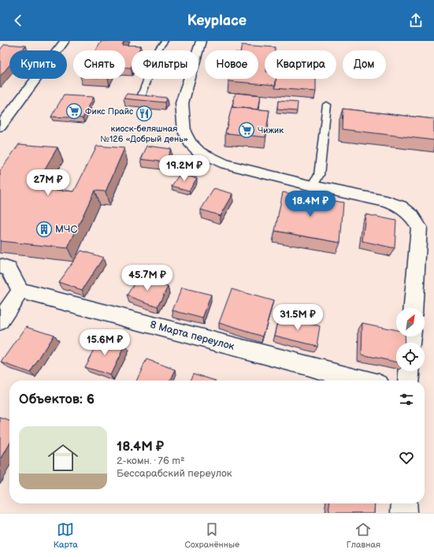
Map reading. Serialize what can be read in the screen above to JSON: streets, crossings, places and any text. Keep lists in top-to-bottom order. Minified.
{"streets":{"street":["8 Марта переулок"]},"places":{"supermarket":["Фикс Прайс","Чижик"],"restaurant":["киоск-беляшная №126 «Добрый день»"],"building":["МЧС"]},"north":"top right","page":{"header":"Keyplace","chip":["Купить","Снять","Фильтры","Новое","Квартира","Дом"],"price":["19.2M ₽","27M ₽","18.4M ₽","45.7M ₽","31.5M ₽","15.6M ₽"],"heading":"Объектов: 6","list":[{"name":"18.4M ₽","note":"2-комн. · 76 m² · Бессарабский переулок"}],"tabs":["Карта","Сохранённые","Главная"]}}
